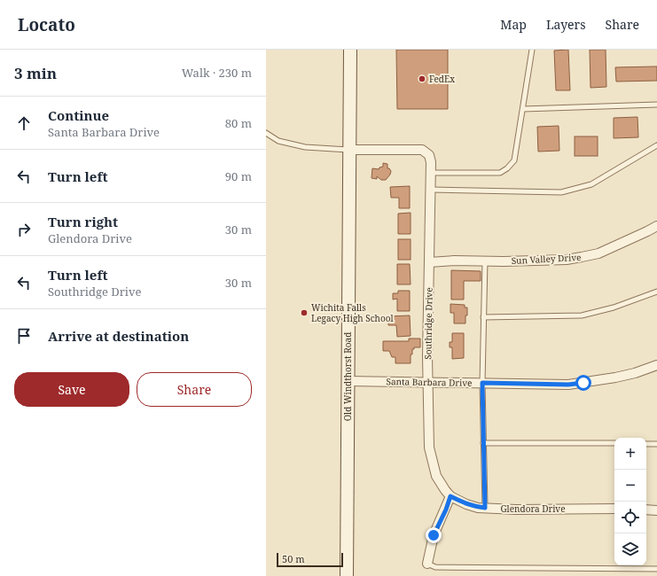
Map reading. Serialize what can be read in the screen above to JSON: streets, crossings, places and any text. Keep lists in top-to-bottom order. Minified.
{"streets":{"street":["Sun Valley Drive","Southridge Drive","Old Windthorst Road","Santa Barbara Drive","Glendora Drive"]},"crossings":[["Sun Valley Drive","Southridge Drive"],["Southridge Drive","Old Windthorst Road"],["Southridge Drive","Santa Barbara Drive"],["Southridge Drive","Glendora Drive"],["Old Windthorst Road","Santa Barbara Drive"]],"places":["FedEx","Wichita Falls Legacy High School"],"scale_bar":"50 m","page":{"header":"Locato","nav":["Map","Layers","Share"],"heading":["3 min","Walk · 230 m"],"list":[["Continue","Santa Barbara Drive","80 m"],["Turn left","90 m"],["Turn right","Glendora Drive","30 m"],["Turn left","Southridge Drive","30 m"],"Arrive at destination"],"buttons":["Save","Share"],"map_buttons":["+","−"],"scale":"50 m"}}
